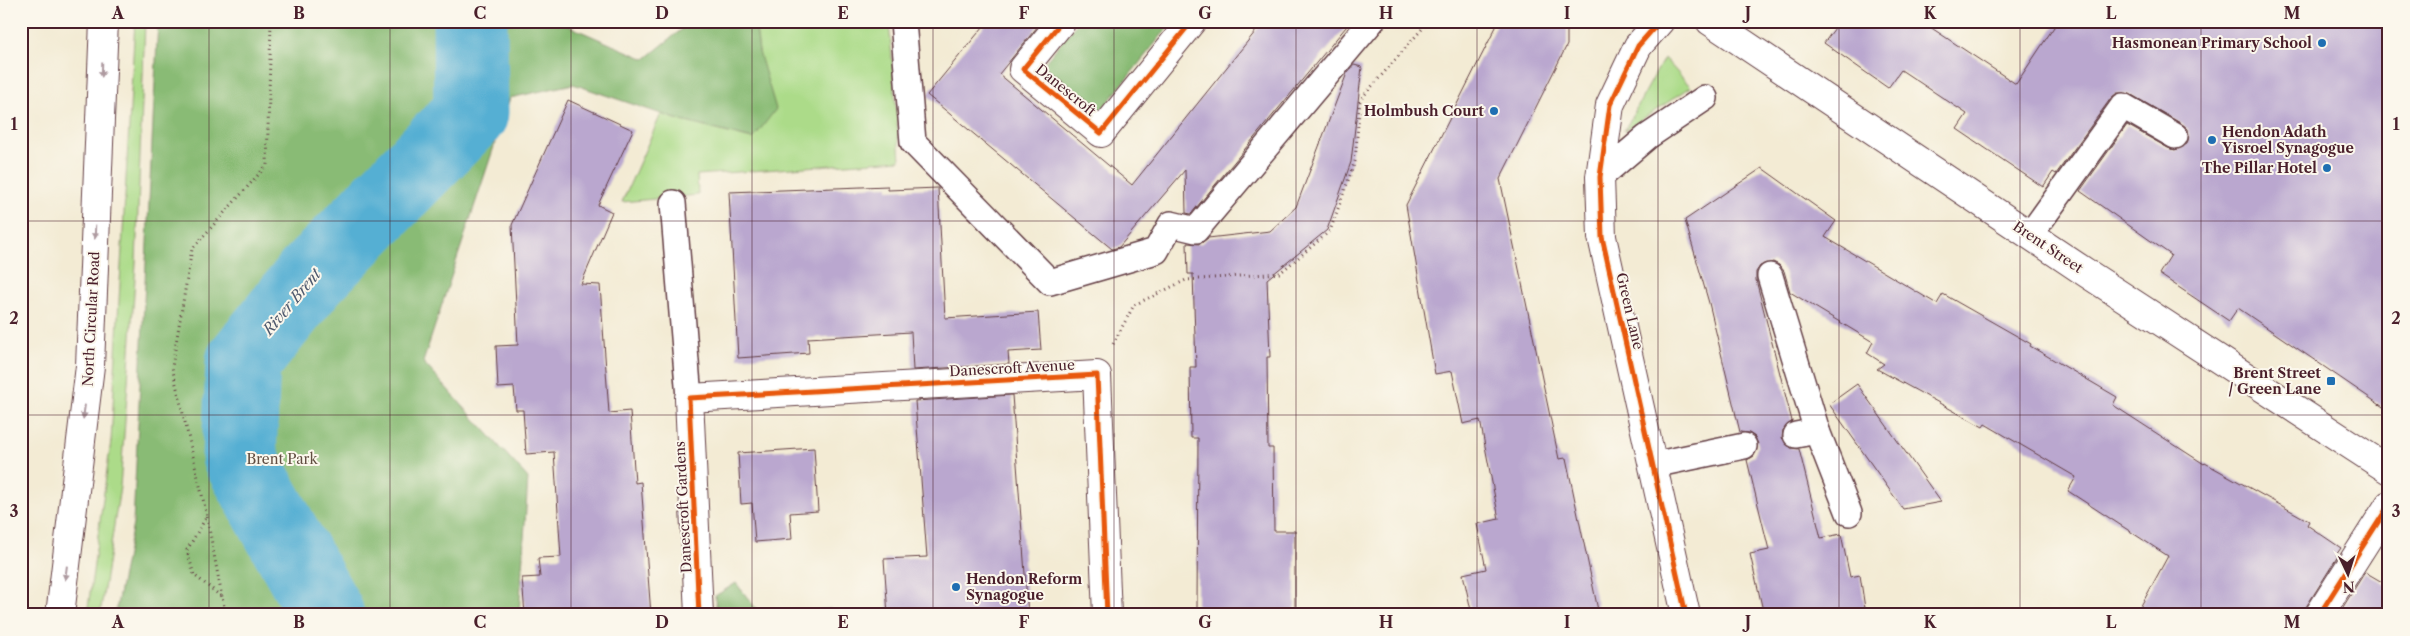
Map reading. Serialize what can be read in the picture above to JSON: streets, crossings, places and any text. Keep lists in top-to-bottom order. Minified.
{"streets":{"main road":["Danescroft","Brent Street","Green Lane","North Circular Road","Danescroft Avenue","Danescroft Gardens"]},"crossings":[["Danescroft Avenue","Danescroft Gardens"]],"one_way":["North Circular Road"],"water":["River Brent"],"parks":["Brent Park"],"places":{"other":["Hasmonean Primary School","Holmbush Court","Hendon Adath Yisroel Synagogue","The Pillar Hotel","Hendon Reform Synagogue"],"transit":["Brent Street / Green Lane"]},"north":"bottom","grid":{"columns":["A","B","C","D","E","F","G","H","I","J","K","L","M"],"rows":["1","2","3"]}}
